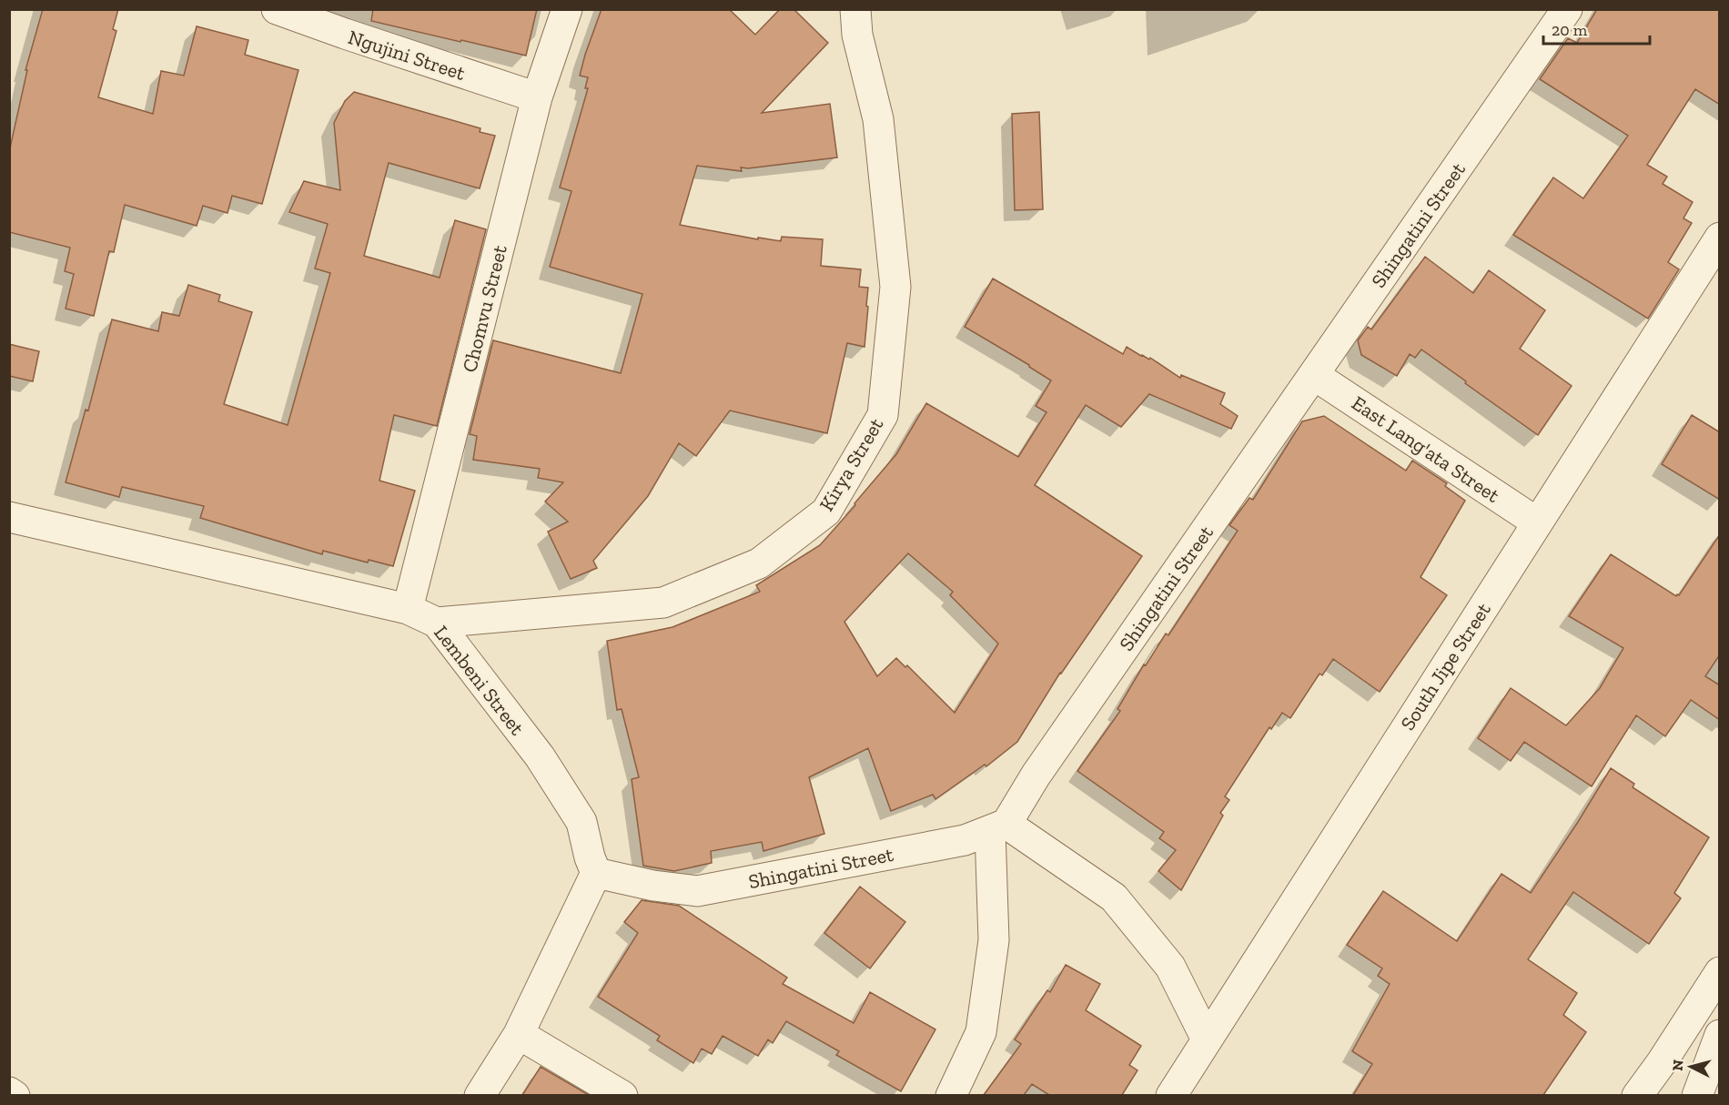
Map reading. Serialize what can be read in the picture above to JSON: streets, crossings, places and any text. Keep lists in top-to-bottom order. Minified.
{"streets":{"street":["Ngujini Street","Shingatini Street","Chomvu Street","East Lang'ata Street","Kirya Street","South Jipe Street","Lembeni Street"]},"crossings":[["Ngujini Street","Chomvu Street"],["Shingatini Street","East Lang'ata Street"],["Shingatini Street","Lembeni Street"],["Chomvu Street","Lembeni Street"],["East Lang'ata Street","South Jipe Street"],["Kirya Street","Lembeni Street"]],"scale_bar":"20 m","north":"left"}
